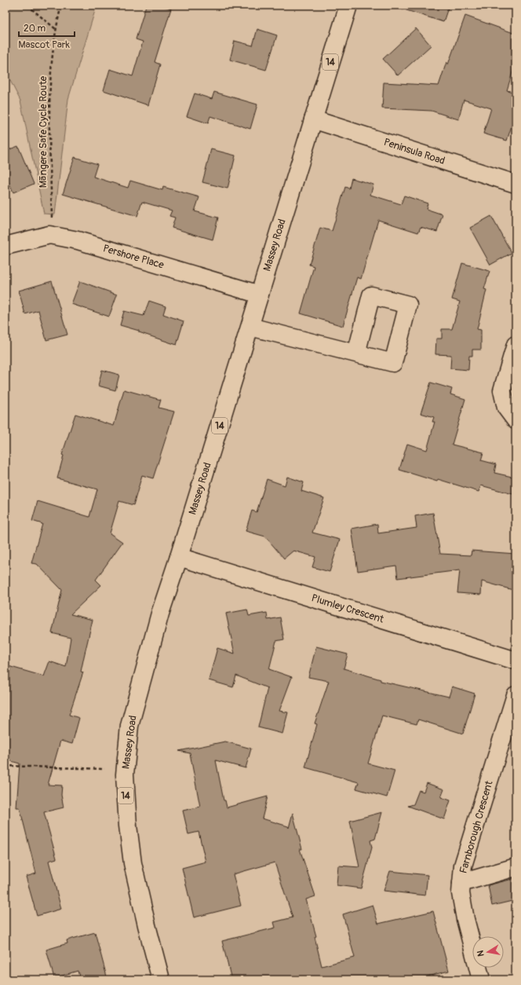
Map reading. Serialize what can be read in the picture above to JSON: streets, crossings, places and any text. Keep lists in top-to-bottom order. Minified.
{"streets":{"street":["14","Peninsula Road","Massey Road","Pershore Place","Plumley Crescent","Farnborough Crescent"],"path":["Māngere Safe Cycle Route"]},"crossings":[["Māngere Safe Cycle Route","Pershore Place"],["Peninsula Road","Massey Road"],["Massey Road","Pershore Place"],["Massey Road","Plumley Crescent"]],"parks":["Mascot Park"],"scale_bar":"20 m","north":"left"}
